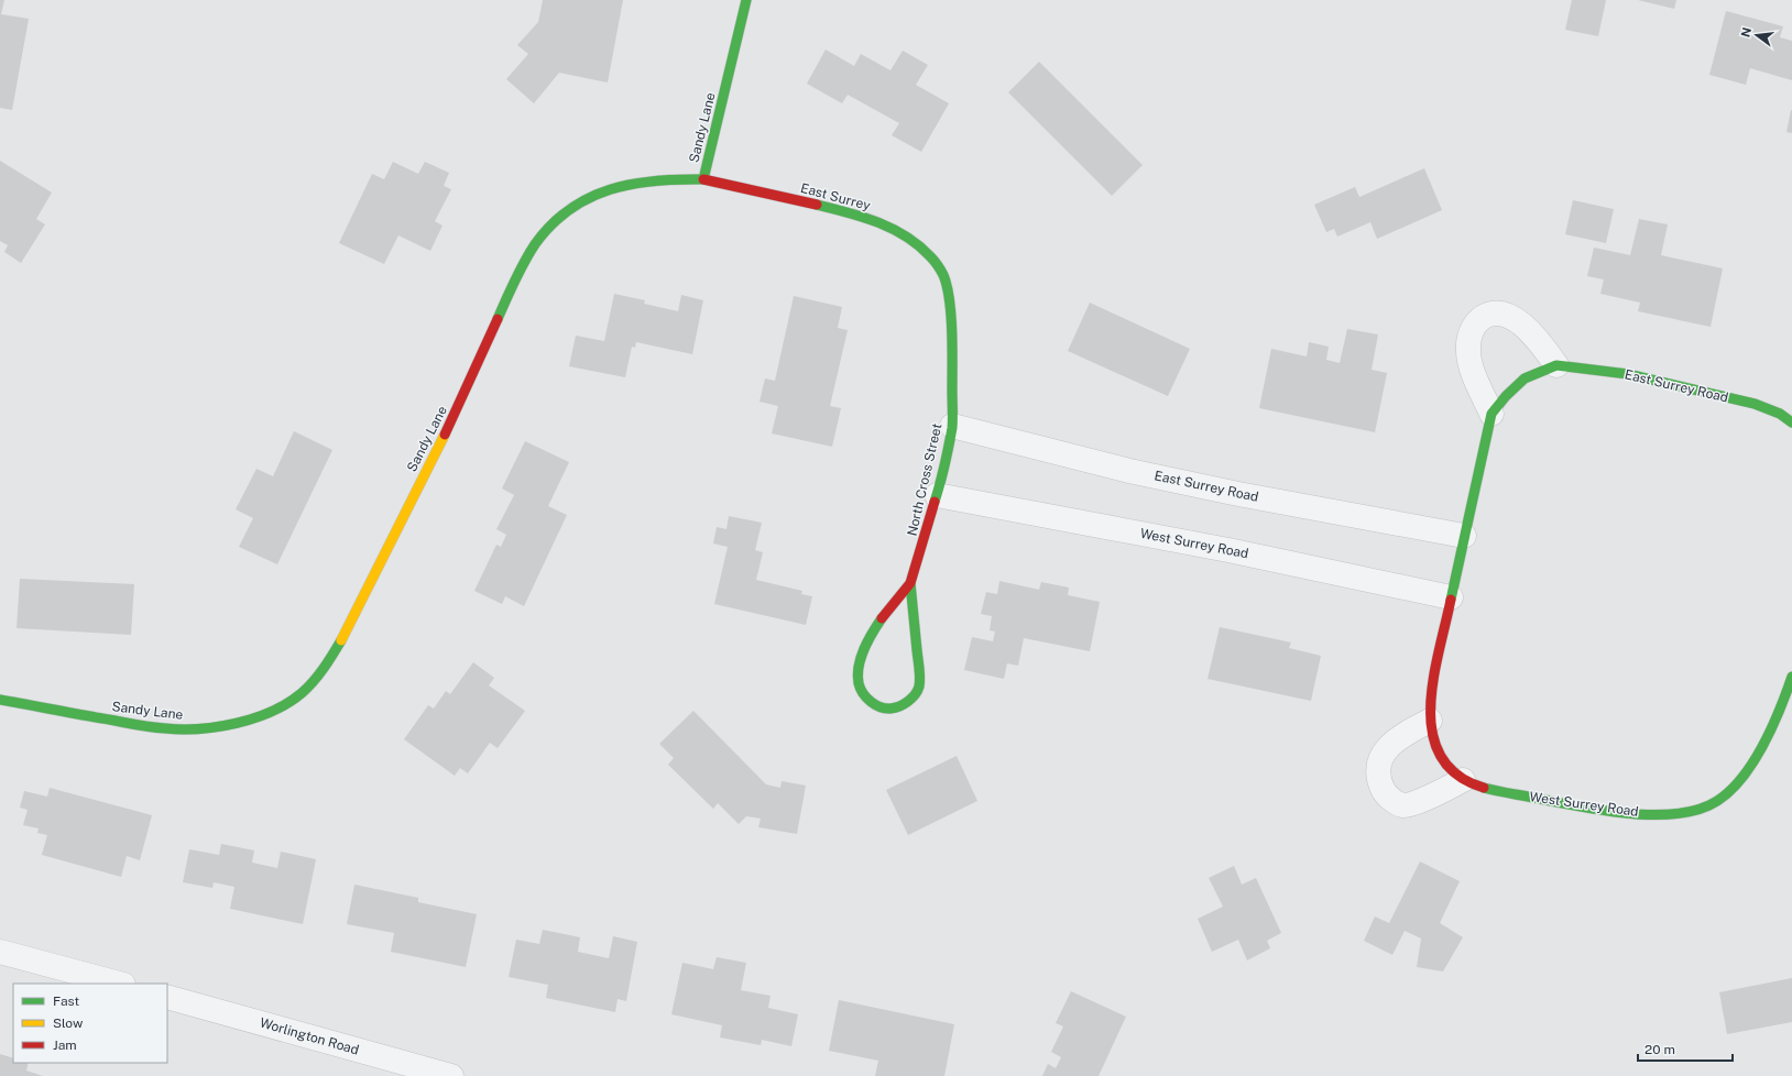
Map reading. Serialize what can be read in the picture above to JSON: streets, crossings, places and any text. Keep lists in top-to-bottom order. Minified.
{"streets":{"street":["Sandy Lane","East Surrey","East Surrey Road","North Cross Street","West Surrey Road","Worlington Road"]},"crossings":[["Sandy Lane","East Surrey"],["East Surrey","North Cross Street"],["East Surrey Road","North Cross Street"],["East Surrey Road","West Surrey Road"],["North Cross Street","West Surrey Road"]],"legend":["Fast","Slow","Jam"],"scale_bar":"20 m","north":"left"}
